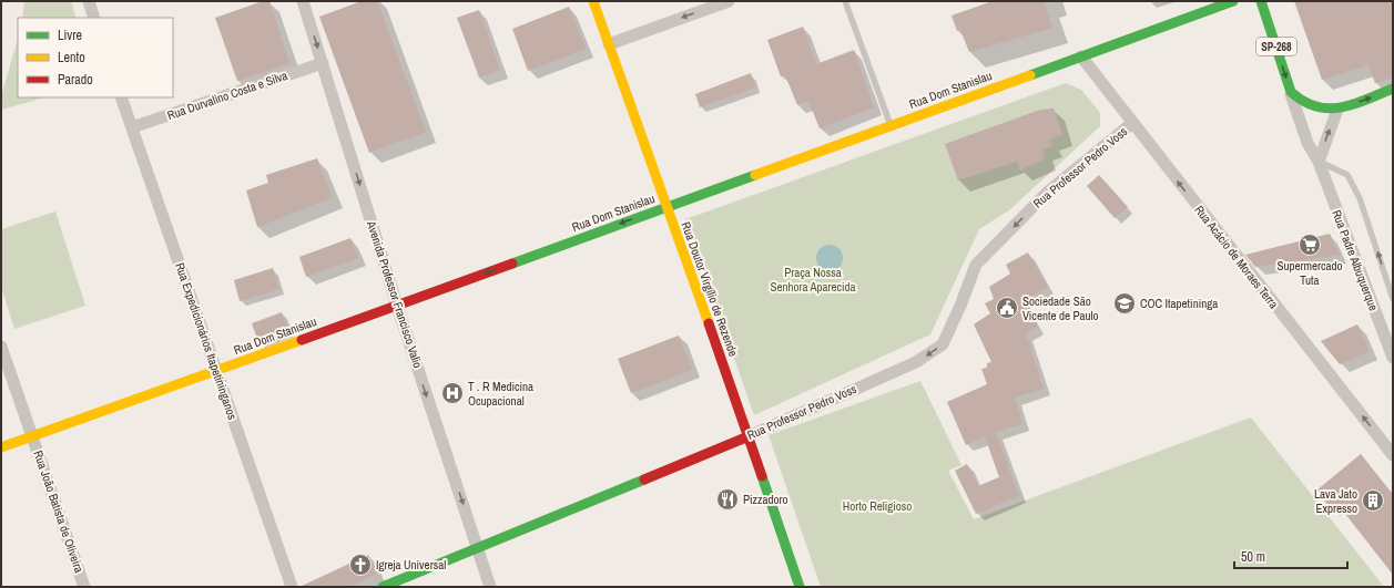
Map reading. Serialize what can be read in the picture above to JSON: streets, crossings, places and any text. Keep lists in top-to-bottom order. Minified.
{"streets":{"street":["SP-268","Rua Dom Stanislau","Rua Durvalino Costa e Silva","Rua Professor Pedro Voss","Rua Acácio de Moraes Terra","Rua Padre Albuquerque","Rua Doutor Virgílio de Rezende","Avenida Professor Francisco Valio","Rua Expedicionários Itapetininganos","Rua João Batista de Oliveira"]},"crossings":[["Rua Dom Stanislau","Rua Acácio de Moraes Terra"],["Rua Dom Stanislau","Rua Doutor Virgílio de Rezende"],["Rua Dom Stanislau","Avenida Professor Francisco Valio"],["Rua Dom Stanislau","Rua Expedicionários Itapetininganos"],["Rua Dom Stanislau","Rua João Batista de Oliveira"],["Rua Durvalino Costa e Silva","Avenida Professor Francisco Valio"],["Rua Durvalino Costa e Silva","Rua Expedicionários Itapetininganos"],["Rua Professor Pedro Voss","Rua Acácio de Moraes Terra"],["Rua Professor Pedro Voss","Rua Doutor Virgílio de Rezende"],["Rua Professor Pedro Voss","Avenida Professor Francisco Valio"]],"one_way":["Rua Professor Pedro Voss","Rua Acácio de Moraes Terra","Avenida Professor Francisco Valio"],"parks":["Praça Nossa Senhora Aparecida","Horto Religioso"],"places":{"supermarket":["Supermercado Tuta"],"school or university":["COC Itapetininga"],"public building":["Sociedade São Vicente de Paulo"],"hospital":["T . R Medicina Ocupacional"],"restaurant":["Pizzadoro"],"building":["Lava Jato Expresso"],"church":["Igreja Universal"]},"legend":["Livre","Lento","Parado"],"scale_bar":"50 m"}
